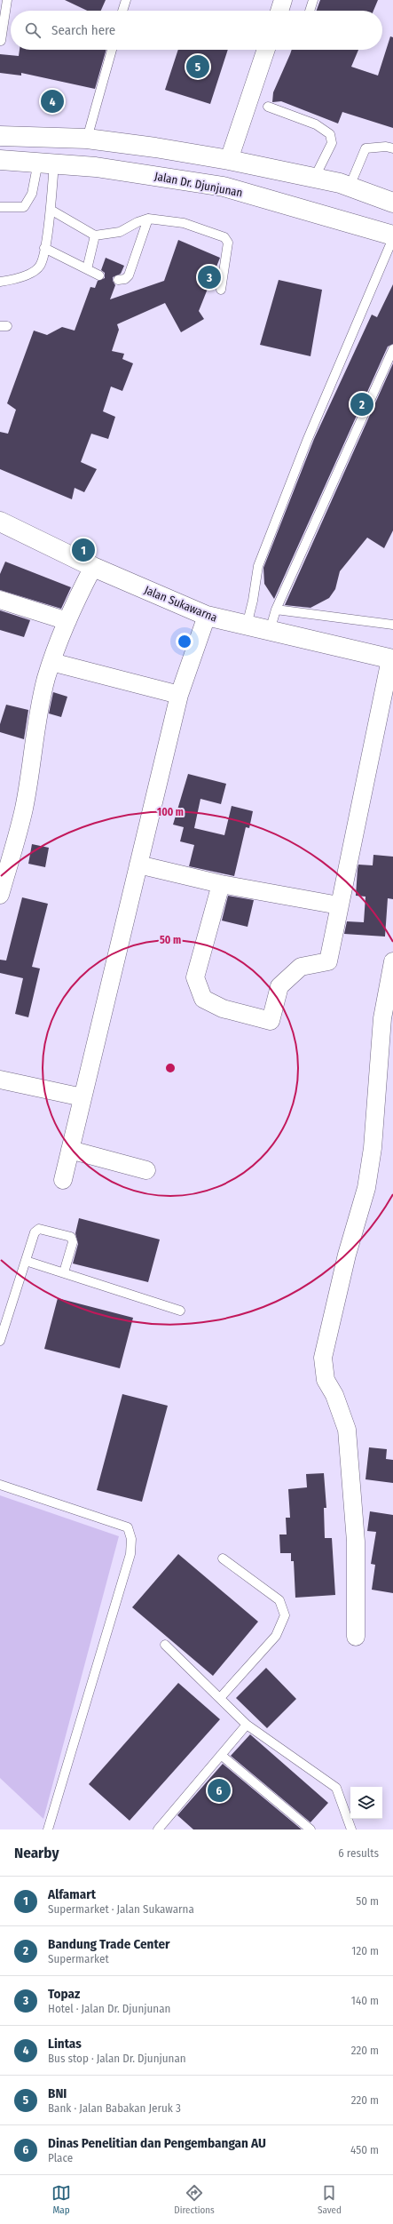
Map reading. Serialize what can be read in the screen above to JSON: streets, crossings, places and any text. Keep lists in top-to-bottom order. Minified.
{"streets":{"main road":["Jalan Dr. Djunjunan","Jalan Sukawarna"]},"page":{"search":"Search here","pins":["5","4","3","2","1","6"],"heading":["Nearby","6 results"],"list":[{"mark":"1","name":"Alfamart","note":"Supermarket · Jalan Sukawarna","value":"50 m"},{"mark":"2","name":"Bandung Trade Center","note":"Supermarket","value":"120 m"},{"mark":"3","name":"Topaz","note":"Hotel · Jalan Dr. Djunjunan","value":"140 m"},{"mark":"4","name":"Lintas","note":"Bus stop · Jalan Dr. Djunjunan","value":"220 m"},{"mark":"5","name":"BNI","note":"Bank · Jalan Babakan Jeruk 3","value":"220 m"},{"mark":"6","name":"Dinas Penelitian dan Pengembangan AU","note":"Place","value":"450 m"}],"nav":["Map","Directions","Saved"]},"rings":["100 m","50 m"]}
